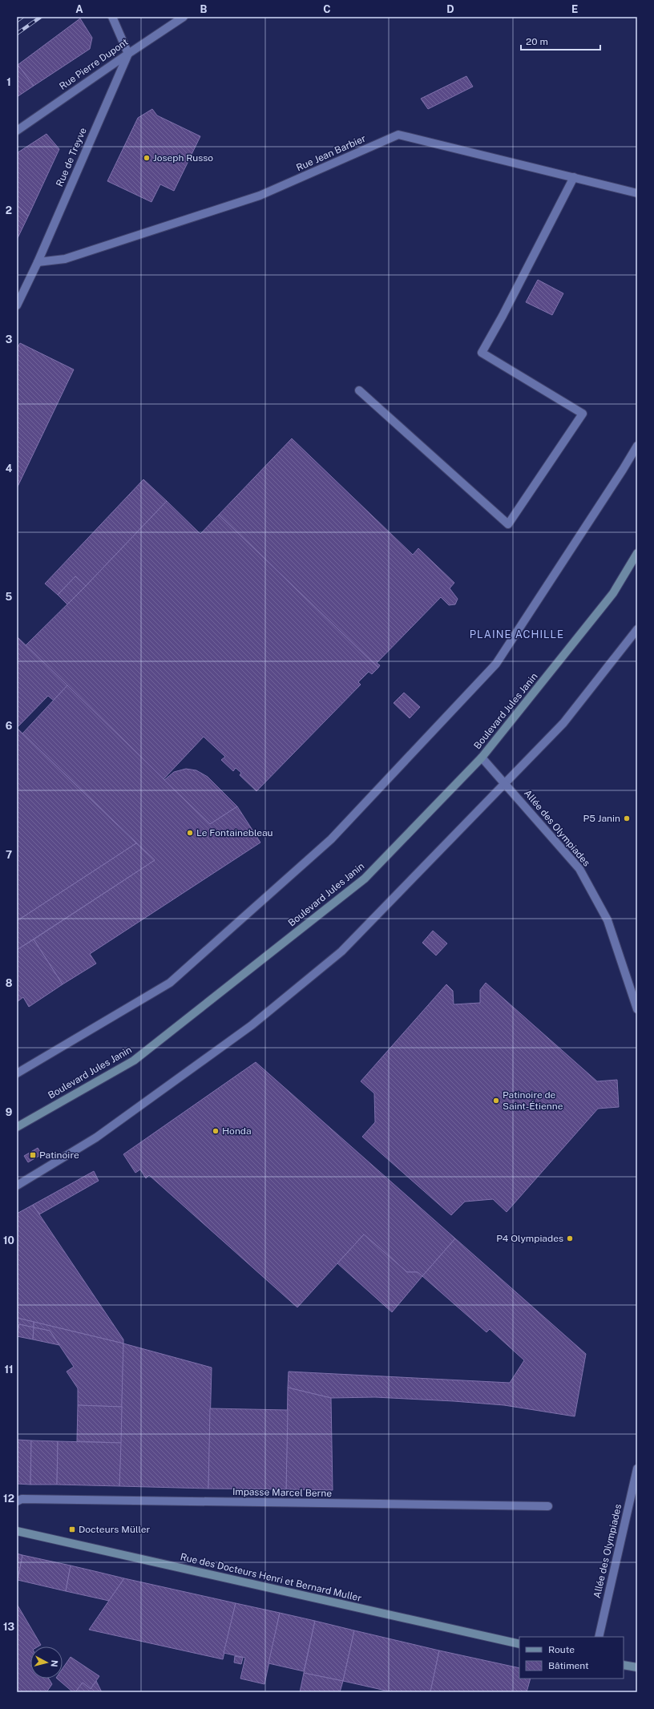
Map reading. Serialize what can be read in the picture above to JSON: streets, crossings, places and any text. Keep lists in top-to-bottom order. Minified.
{"streets":{"main road":["Boulevard Jules Janin","Rue des Docteurs Henri et Bernard Muller"],"street":["Rue Pierre Dupont","Rue Jean Barbier","Rue de Treyve","Allée des Olympiades","Impasse Marcel Berne"]},"crossings":[["Rue Pierre Dupont","Rue de Treyve"],["Rue Jean Barbier","Rue de Treyve"],["Boulevard Jules Janin","Allée des Olympiades"]],"districts":["PLAINE ACHILLE"],"places":{"other":["Joseph Russo","P5 Janin","Le Fontainebleau","Patinoire de Saint-Étienne","Honda","P4 Olympiades"],"transit":["Patinoire","Docteurs Müller"]},"legend":["Route","Bâtiment"],"scale_bar":"20 m","north":"right","grid":{"columns":["A","B","C","D","E"],"rows":["1","2","3","4","5","6","7","8","9","10","11","12","13"]}}
